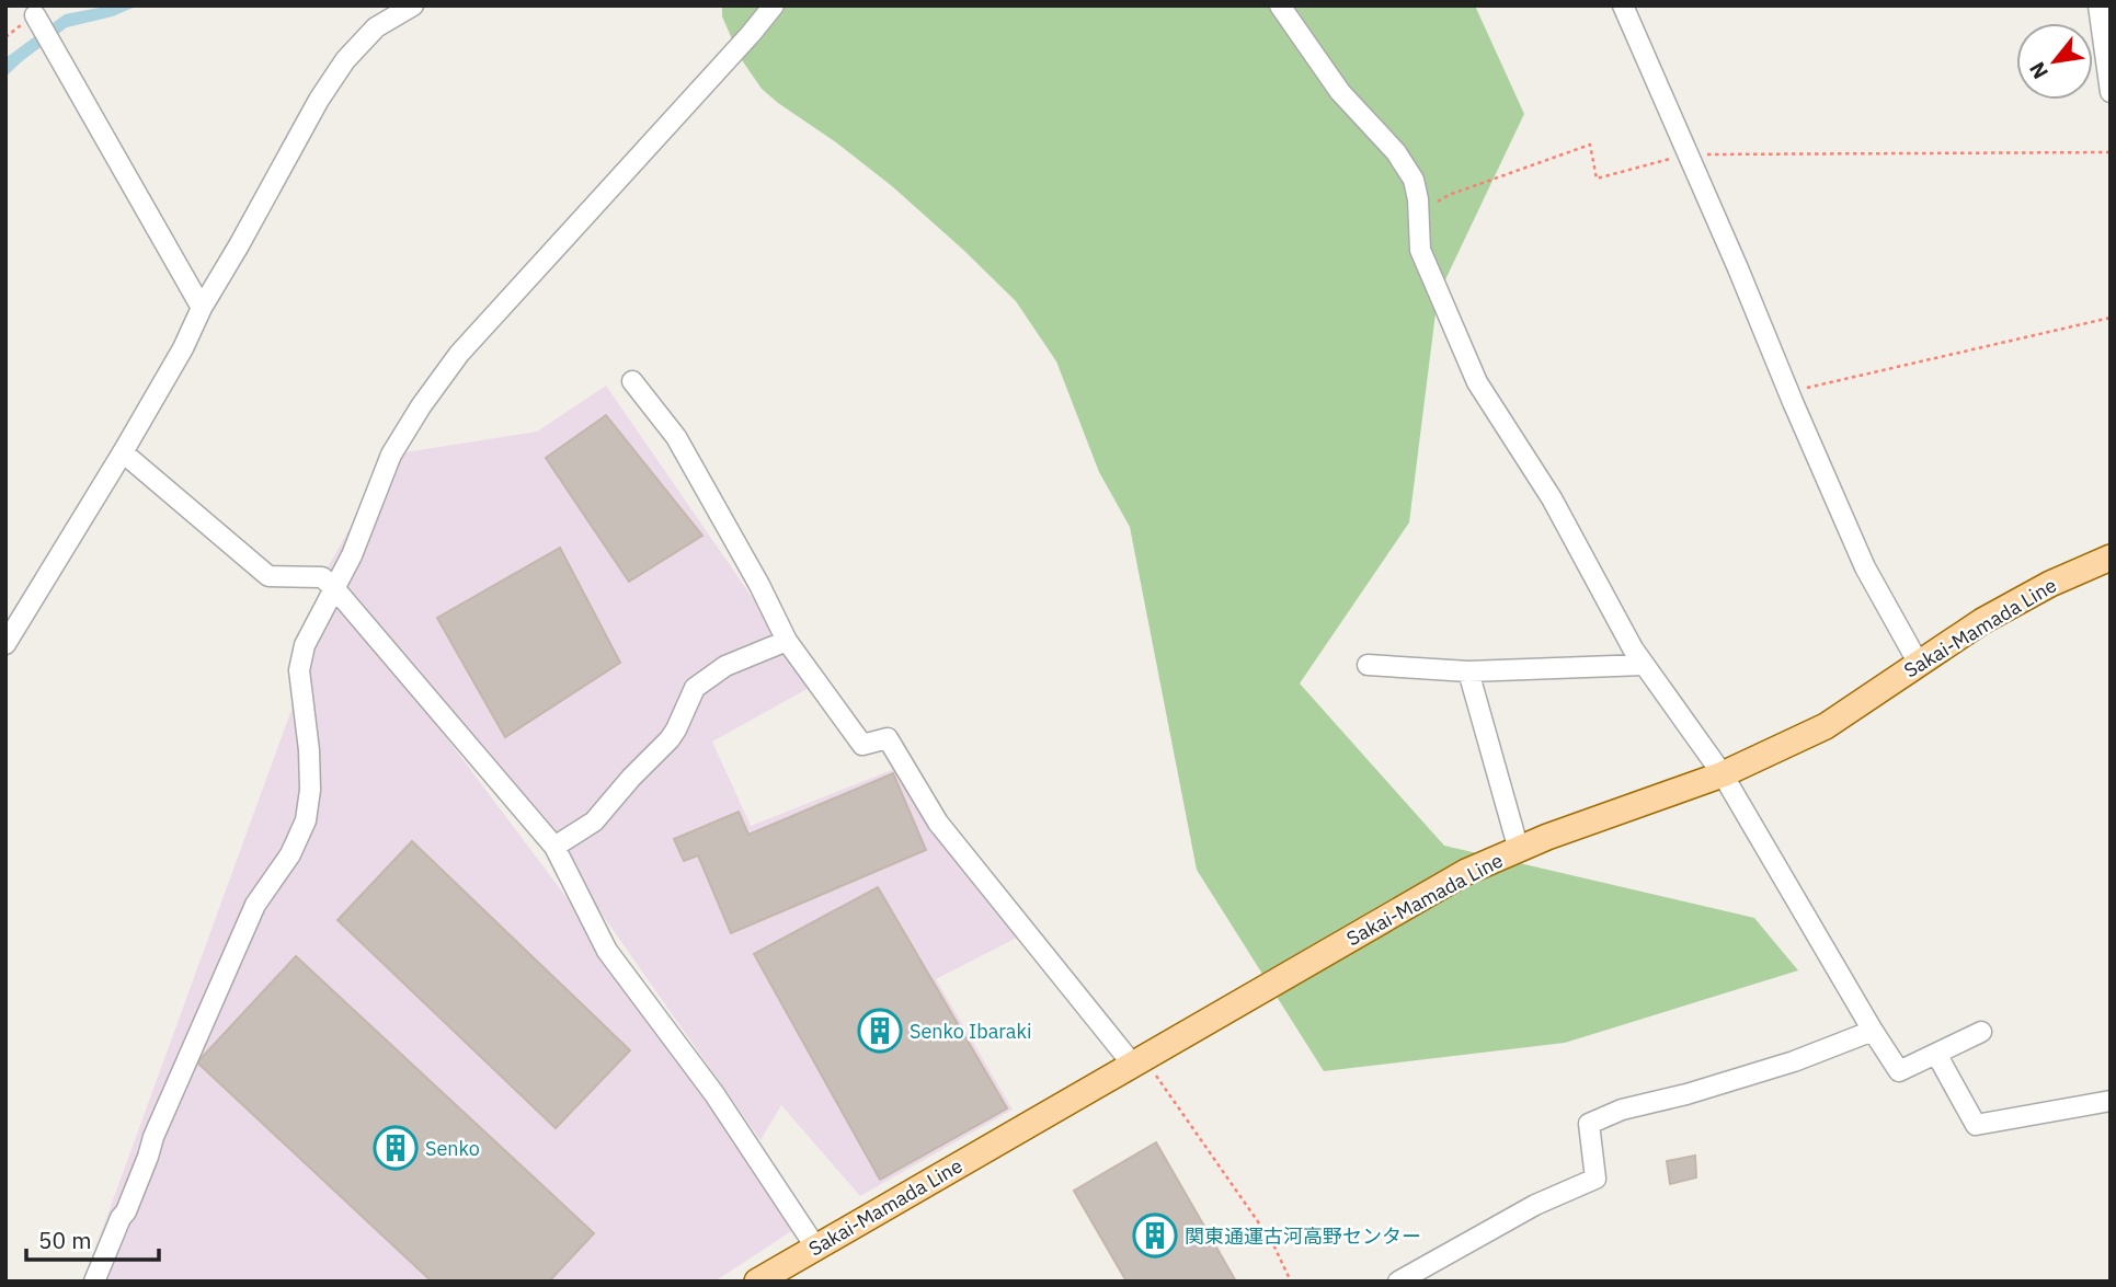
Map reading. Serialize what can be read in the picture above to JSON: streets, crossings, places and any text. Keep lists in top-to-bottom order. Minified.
{"streets":{"main road":["Sakai-Mamada Line"]},"places":{"building":["Senko Ibaraki","Senko","関東通運古河高野センター"]},"scale_bar":"50 m","north":"bottom left"}
